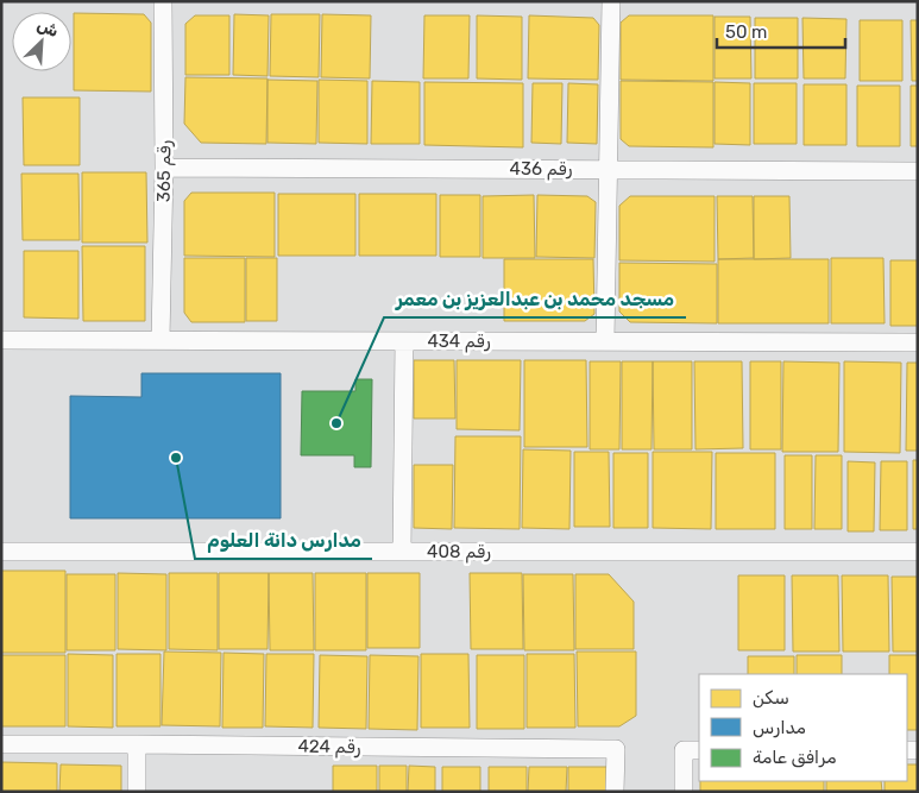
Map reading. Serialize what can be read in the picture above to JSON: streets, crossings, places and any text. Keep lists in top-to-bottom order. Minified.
{"streets":{"street":["رقم 436","رقم 365","رقم 434","رقم 408","رقم 424"]},"crossings":[["رقم 436","رقم 365"],["رقم 365","رقم 434"]],"places":["مسجد محمد بن عبدالعزيز بن معمر","مدارس دانة العلوم"],"legend":["سكن","مدارس","مرافق عامة"],"scale_bar":"50 m","north":"top right"}
